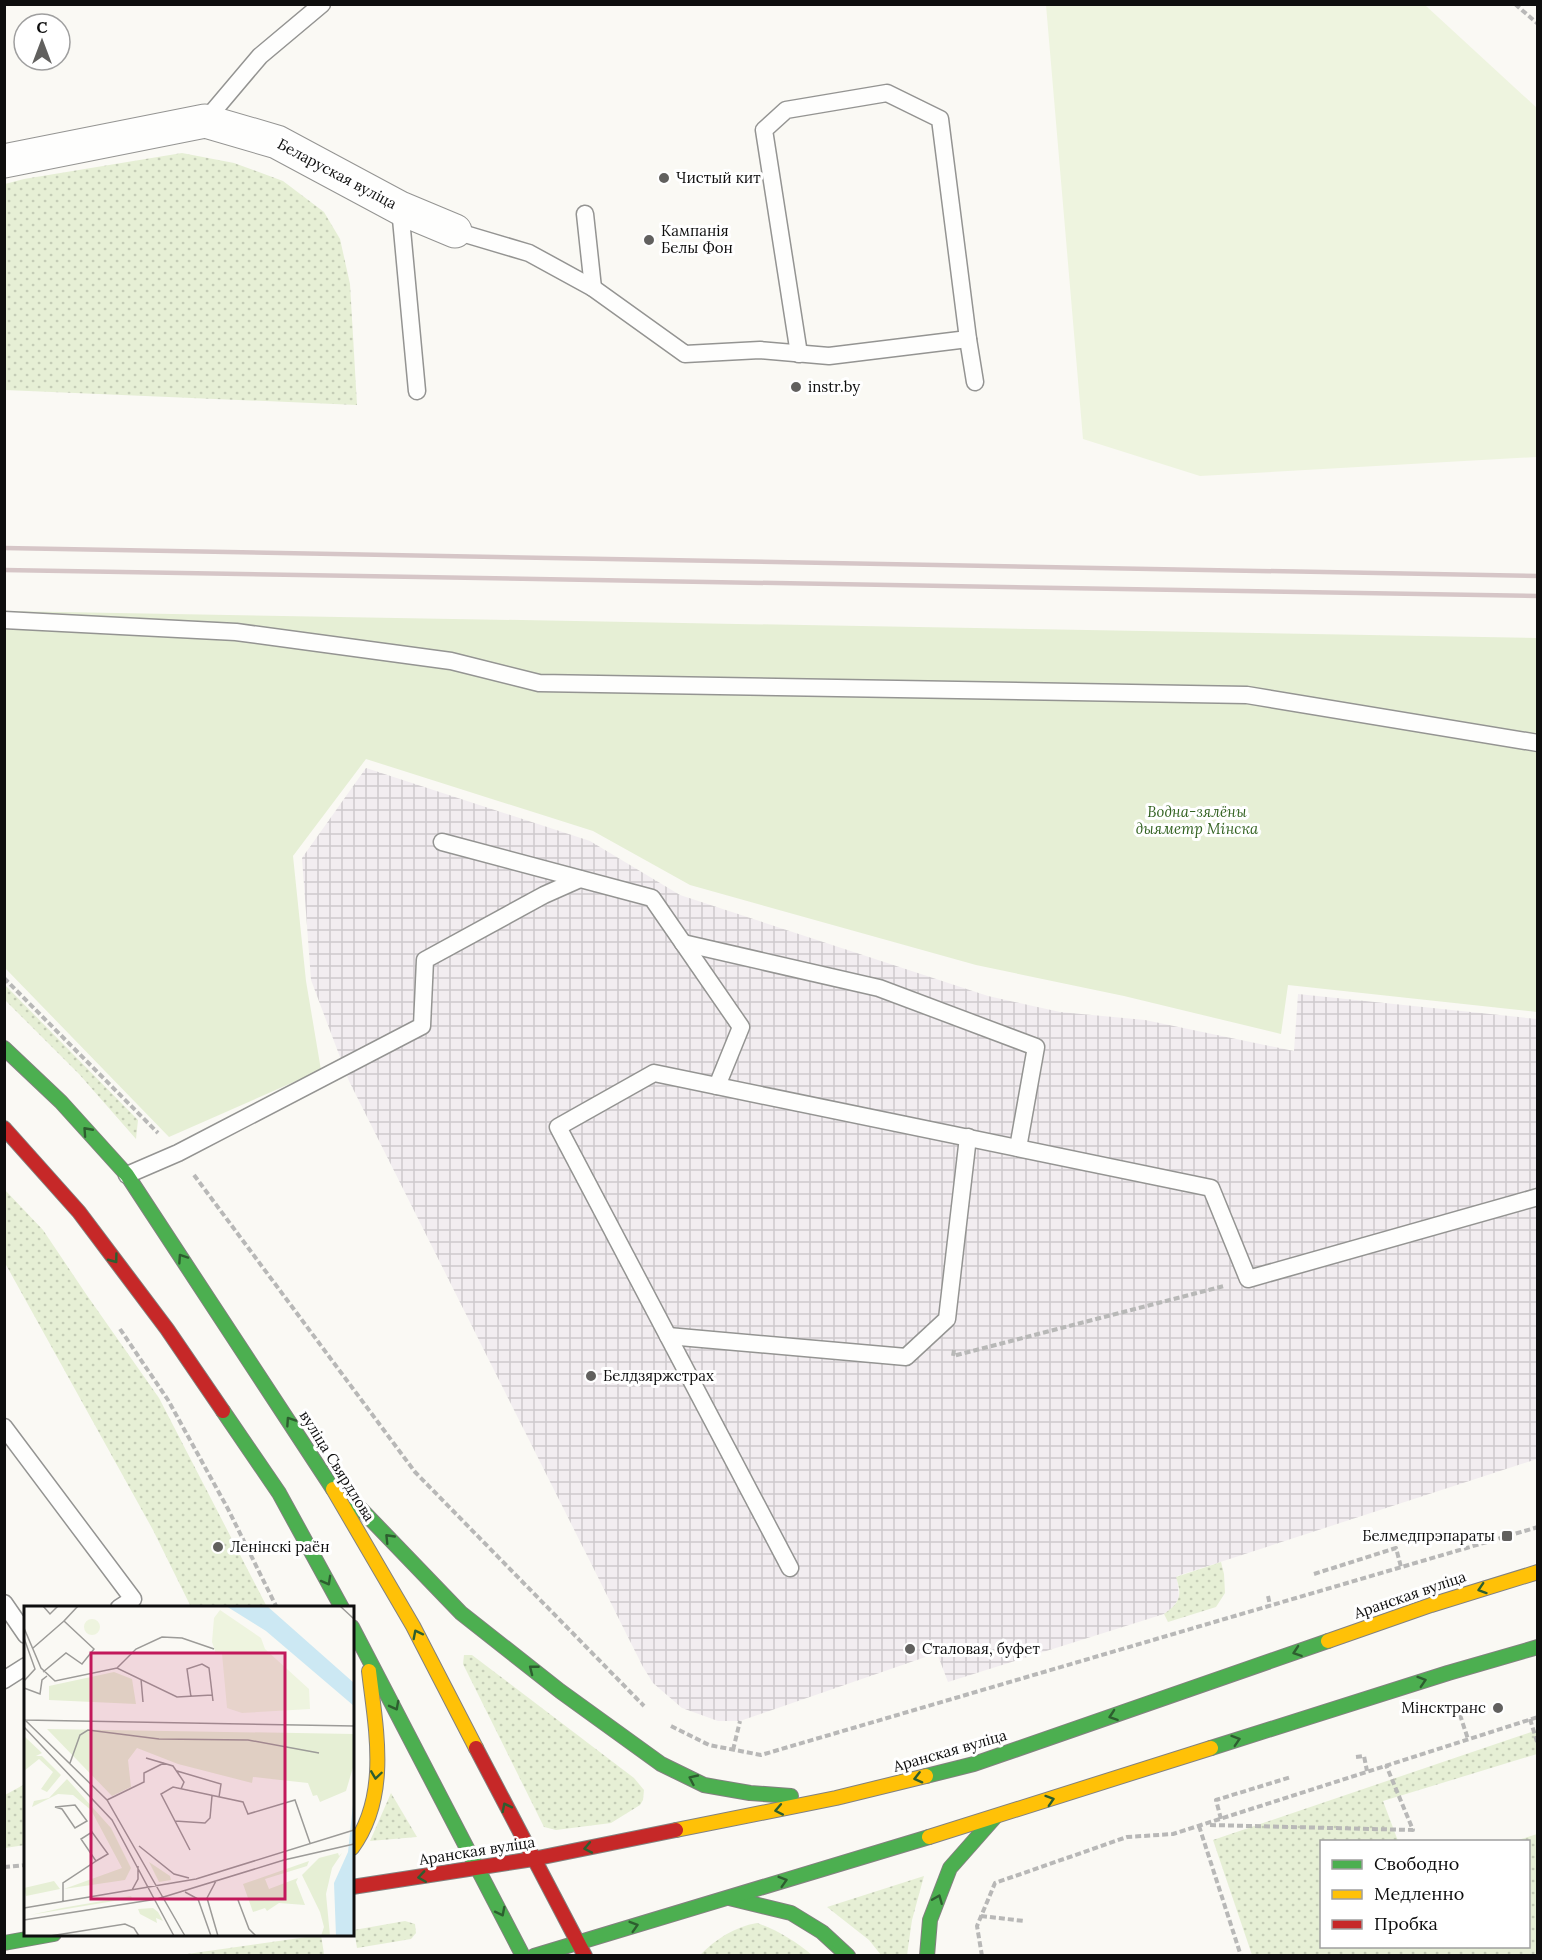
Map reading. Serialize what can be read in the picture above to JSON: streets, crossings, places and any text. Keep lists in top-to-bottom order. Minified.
{"streets":{"main road":["вуліца Свярдлова","Аранская вуліца"],"street":["Беларуская вуліца"]},"crossings":[["вуліца Свярдлова","Аранская вуліца"]],"parks":["Водна-зялёны дыяметр Мінска"],"places":{"other":["Чистый кит","Кампанія Белы Фон","instr.by","Белдзяржстрах","Ленінскі раён","Сталовая, буфет","Мінсктранс"],"transit":["Белмедпрэпараты"]},"legend":["Свободно","Медленно","Пробка"],"north":"top"}
